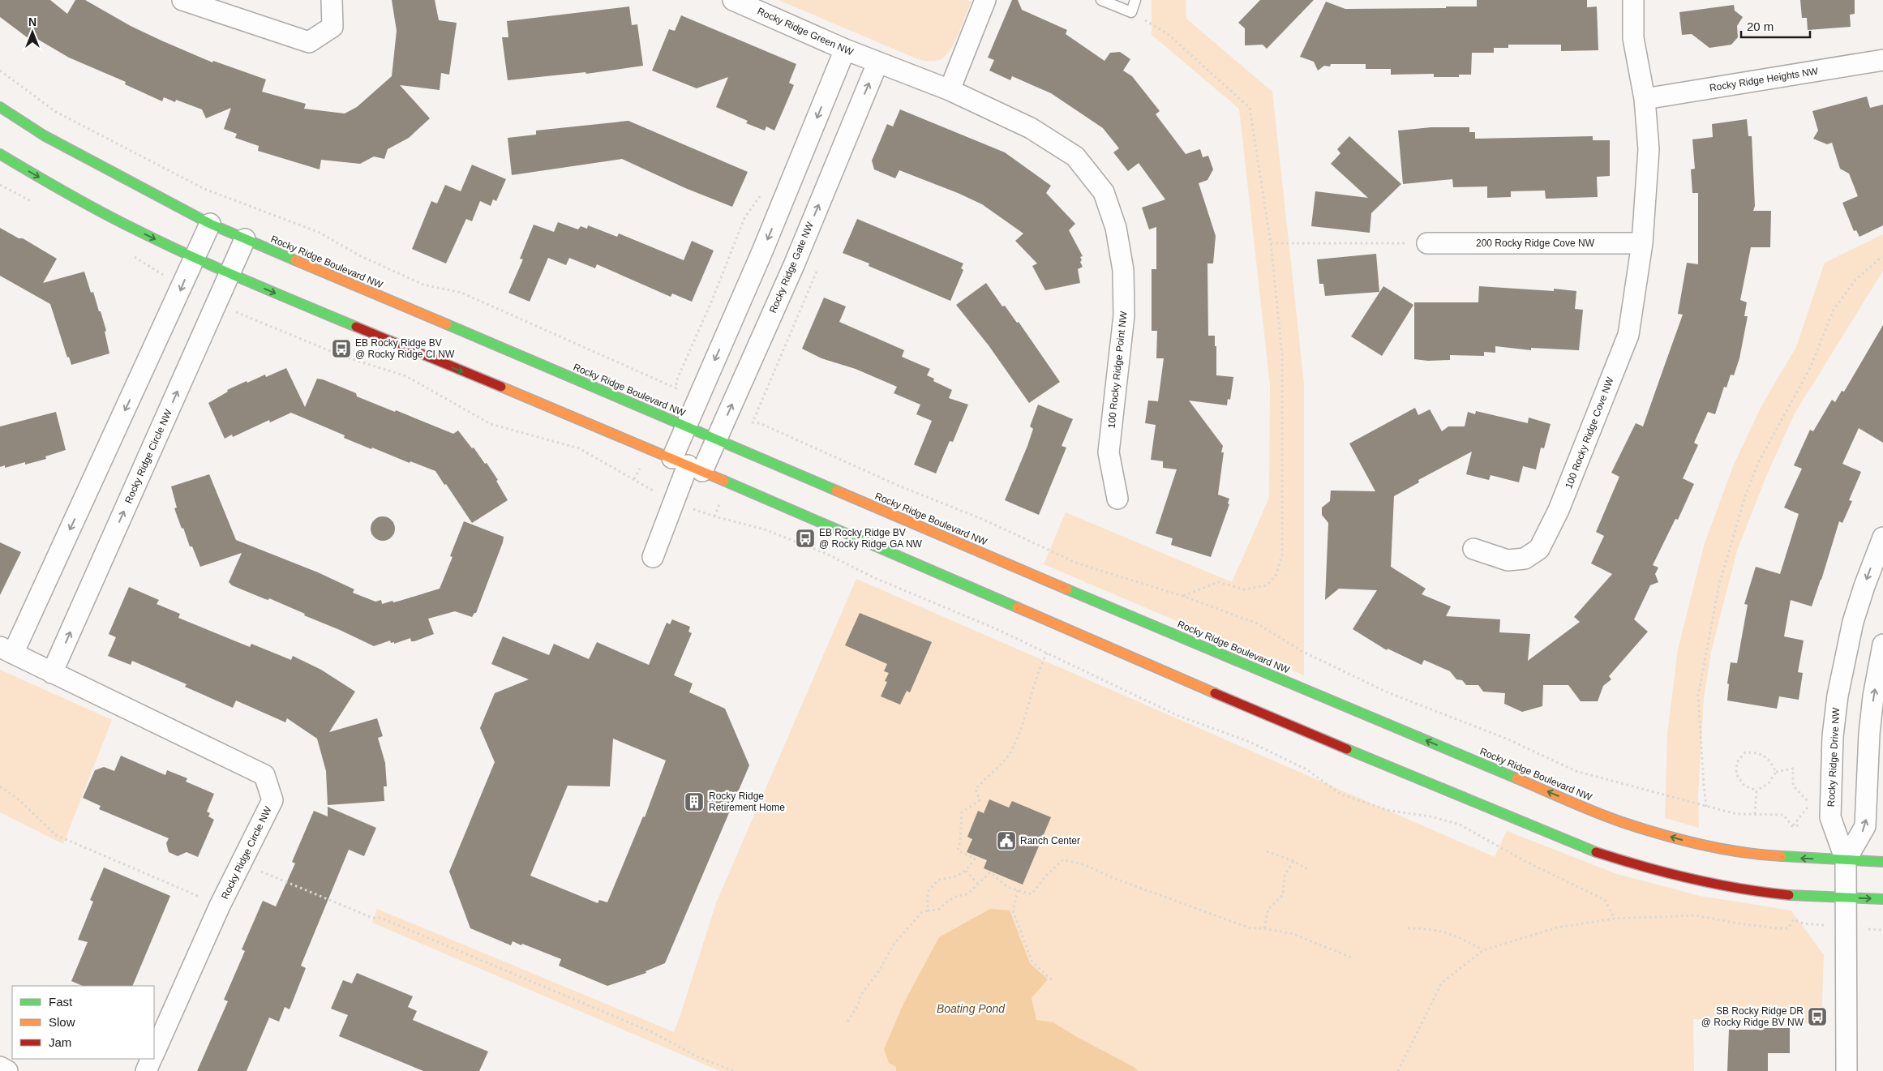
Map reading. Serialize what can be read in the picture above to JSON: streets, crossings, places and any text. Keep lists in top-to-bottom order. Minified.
{"streets":{"street":["Rocky Ridge Green NW","Rocky Ridge Heights NW","200 Rocky Ridge Cove NW","Rocky Ridge Boulevard NW","Rocky Ridge Gate NW","100 Rocky Ridge Point NW","100 Rocky Ridge Cove NW","Rocky Ridge Circle NW","Rocky Ridge Drive NW"]},"crossings":[["Rocky Ridge Green NW","Rocky Ridge Gate NW"],["Rocky Ridge Green NW","100 Rocky Ridge Point NW"],["200 Rocky Ridge Cove NW","100 Rocky Ridge Cove NW"],["Rocky Ridge Boulevard NW","Rocky Ridge Gate NW"],["Rocky Ridge Boulevard NW","Rocky Ridge Circle NW"],["Rocky Ridge Boulevard NW","Rocky Ridge Drive NW"],["Rocky Ridge Gate NW","100 Rocky Ridge Point NW"]],"water":["Boating Pond"],"places":{"bus stop":["EB Rocky Ridge BV @ Rocky Ridge CI NW","EB Rocky Ridge BV @ Rocky Ridge GA NW","SB Rocky Ridge DR @ Rocky Ridge BV NW"],"building":["Rocky Ridge Retirement Home"],"public building":["Ranch Center"]},"legend":["Fast","Slow","Jam"],"scale_bar":"20 m","north":"top"}
